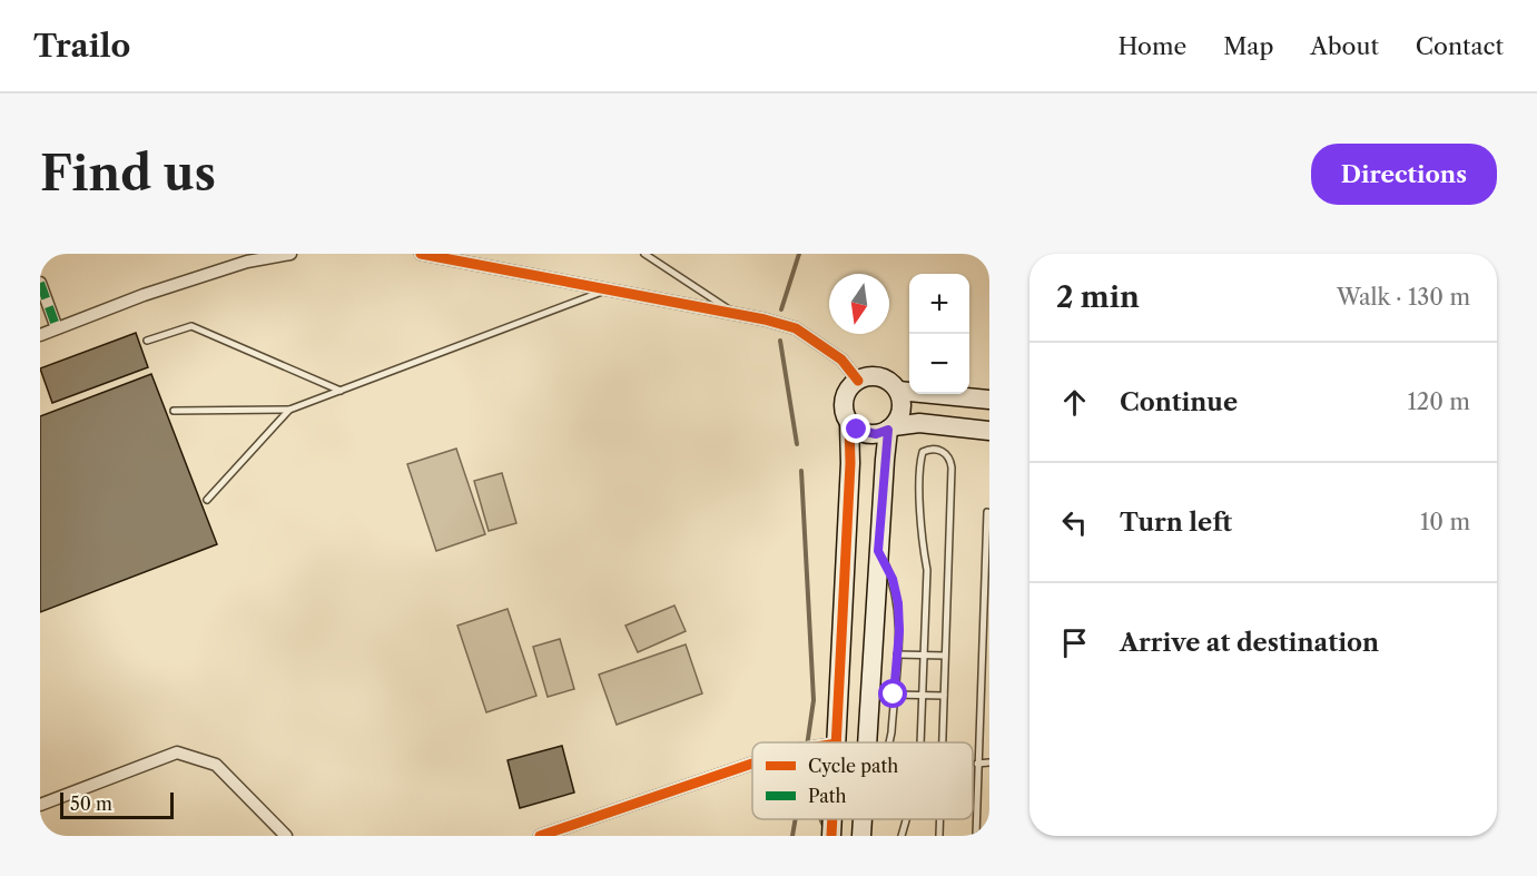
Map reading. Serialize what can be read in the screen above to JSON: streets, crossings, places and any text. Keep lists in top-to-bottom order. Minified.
{"legend":["Cycle path","Path"],"scale_bar":"50 m","north":"bottom","page":{"header":"Trailo","nav":["Home","Map","About","Contact"],"buttons":"Directions","title":"Find us","heading":["2 min","Walk · 130 m"],"map_buttons":["+","−"],"list":[["Continue","120 m"],["Turn left","10 m"],"Arrive at destination"],"scale":"50 m"}}
